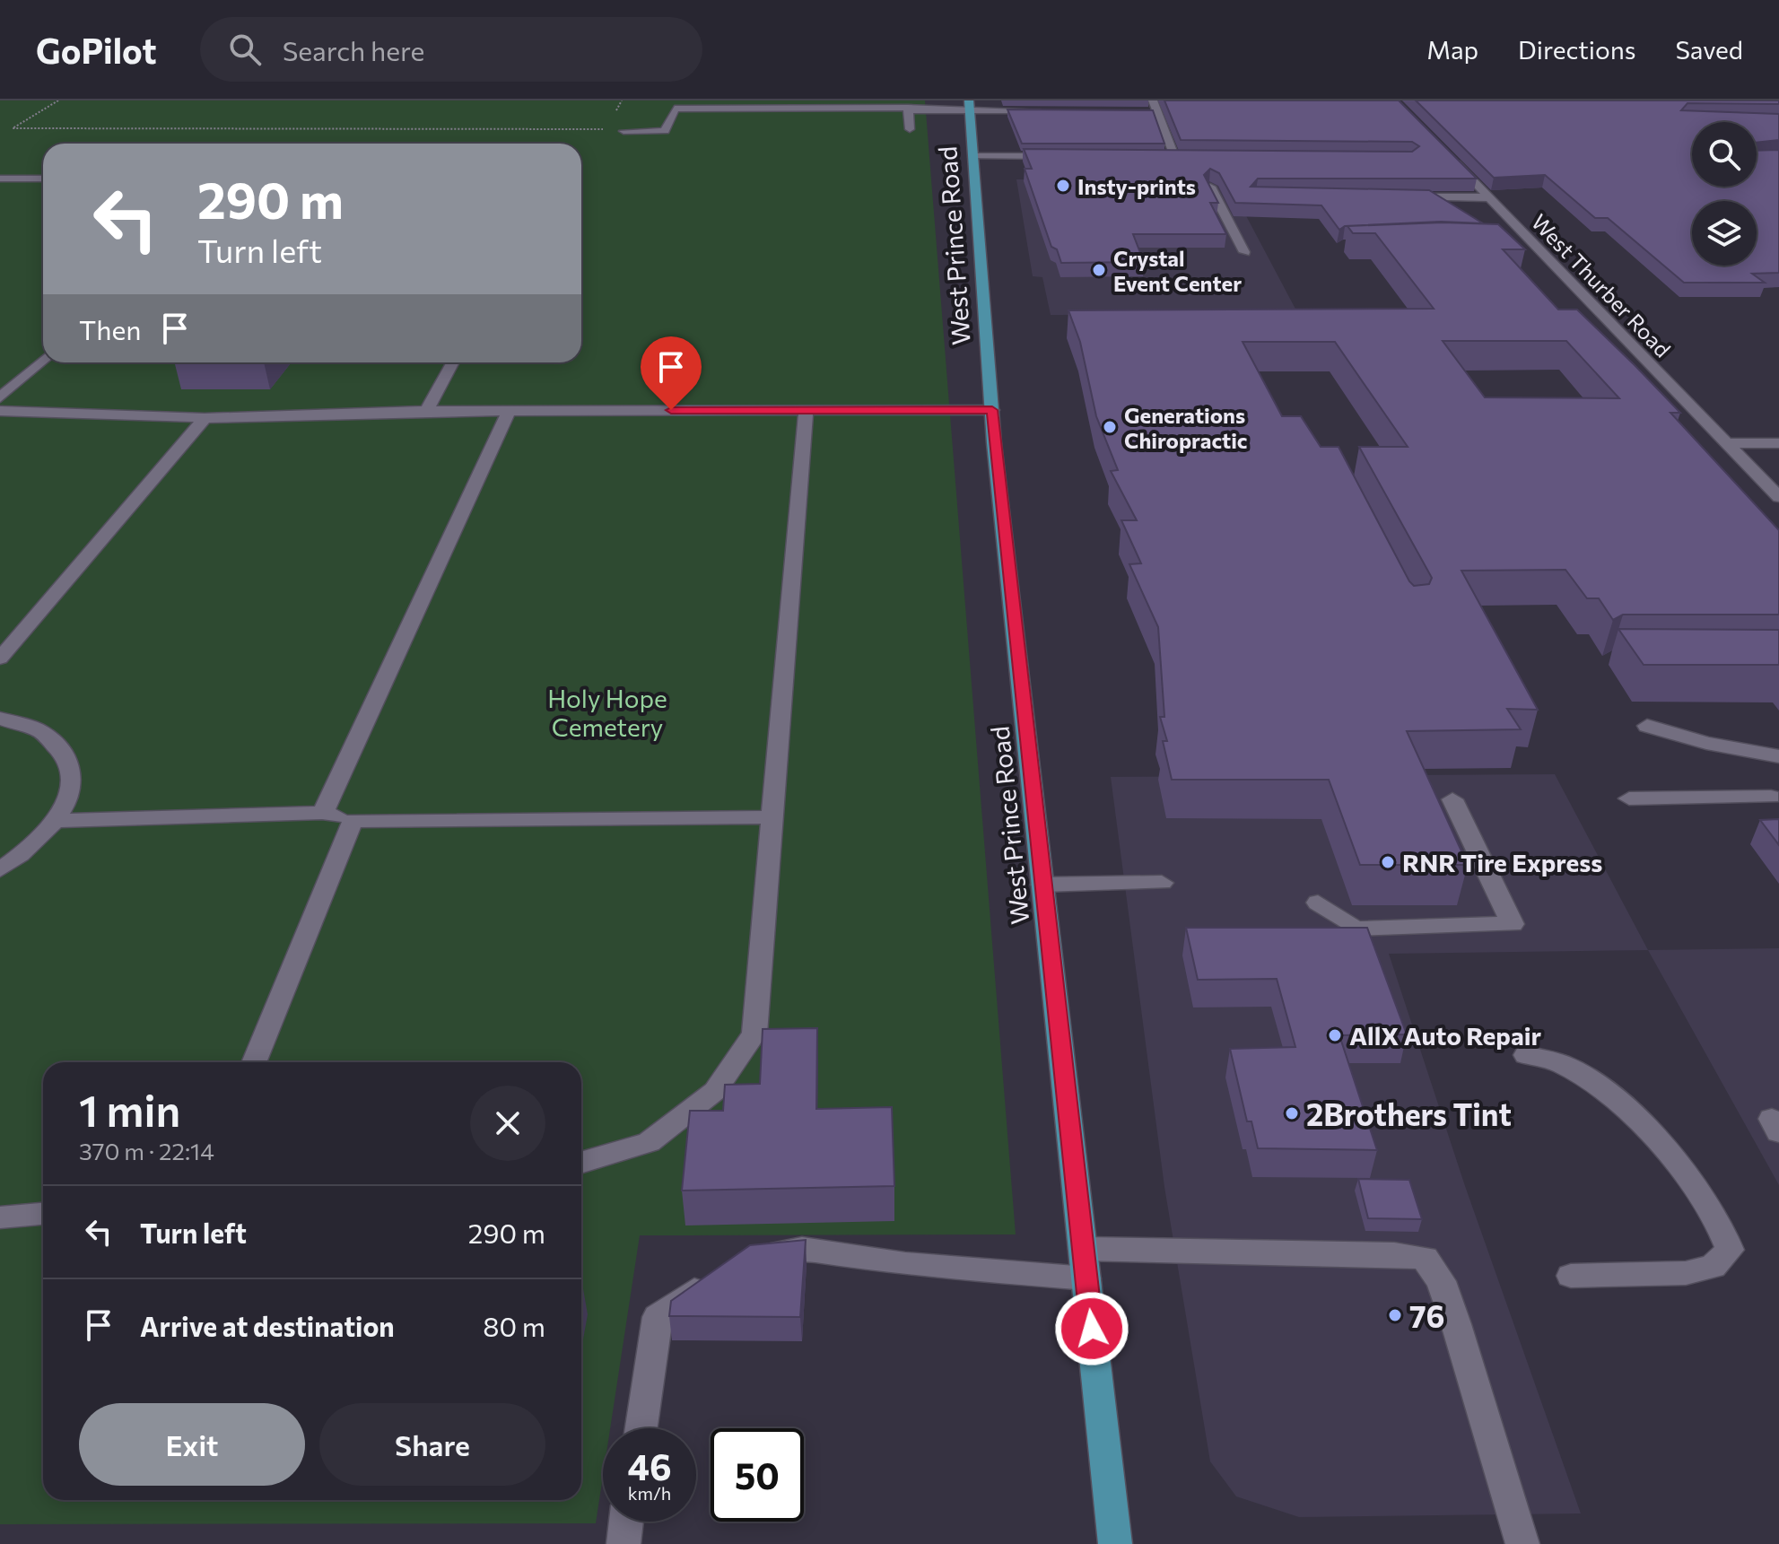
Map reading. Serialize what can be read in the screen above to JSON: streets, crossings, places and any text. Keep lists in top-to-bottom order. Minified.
{"streets":{"main road":["West Prince Road"],"street":["West Thurber Road"]},"parks":["Holy Hope Cemetery"],"places":["Insty-prints","Crystal Event Center","Generations Chiropractic","RNR Tire Express","AllX Auto Repair","2Brothers Tint","76"],"page":{"header":"GoPilot","search":"Search here","nav":["Map","Directions","Saved"],"turn":["290 m","Turn left"],"then":"Then","heading":["1 min","370 m · 22:14"],"list":[{"name":"Turn left","value":"290 m"},{"name":"Arrive at destination","value":"80 m"}],"buttons":["Exit","Share"],"speed":"46 km/h","limit":"50"}}
